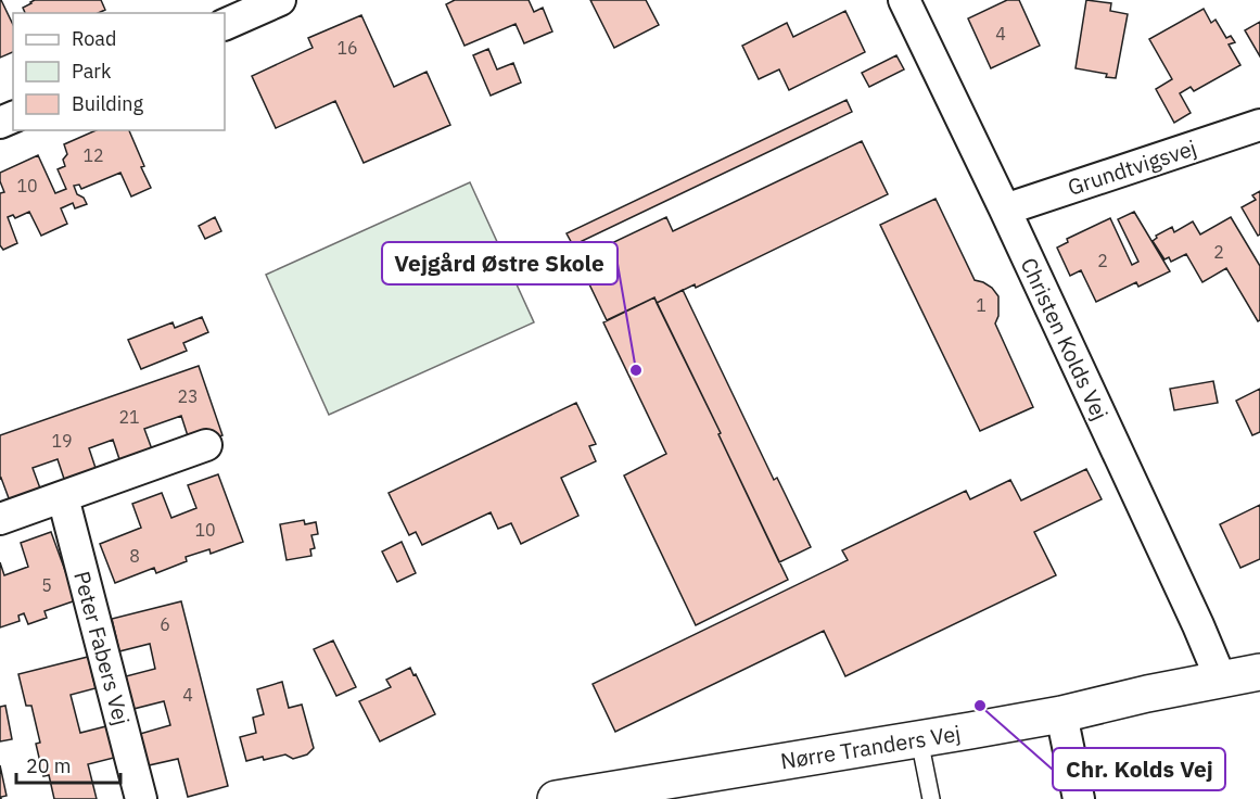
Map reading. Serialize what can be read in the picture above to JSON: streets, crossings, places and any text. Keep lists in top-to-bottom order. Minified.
{"streets":{"street":["Grundtvigsvej","Christen Kolds Vej","Peter Fabers Vej","Nørre Tranders Vej"]},"crossings":[["Grundtvigsvej","Christen Kolds Vej"],["Christen Kolds Vej","Nørre Tranders Vej"]],"places":["Vejgård Østre Skole","Chr. Kolds Vej"],"house_numbers":["4","16","12","10","2","2","1","23","21","19","10","8","5","6","4"],"legend":["Road","Park","Building"],"scale_bar":"20 m"}
